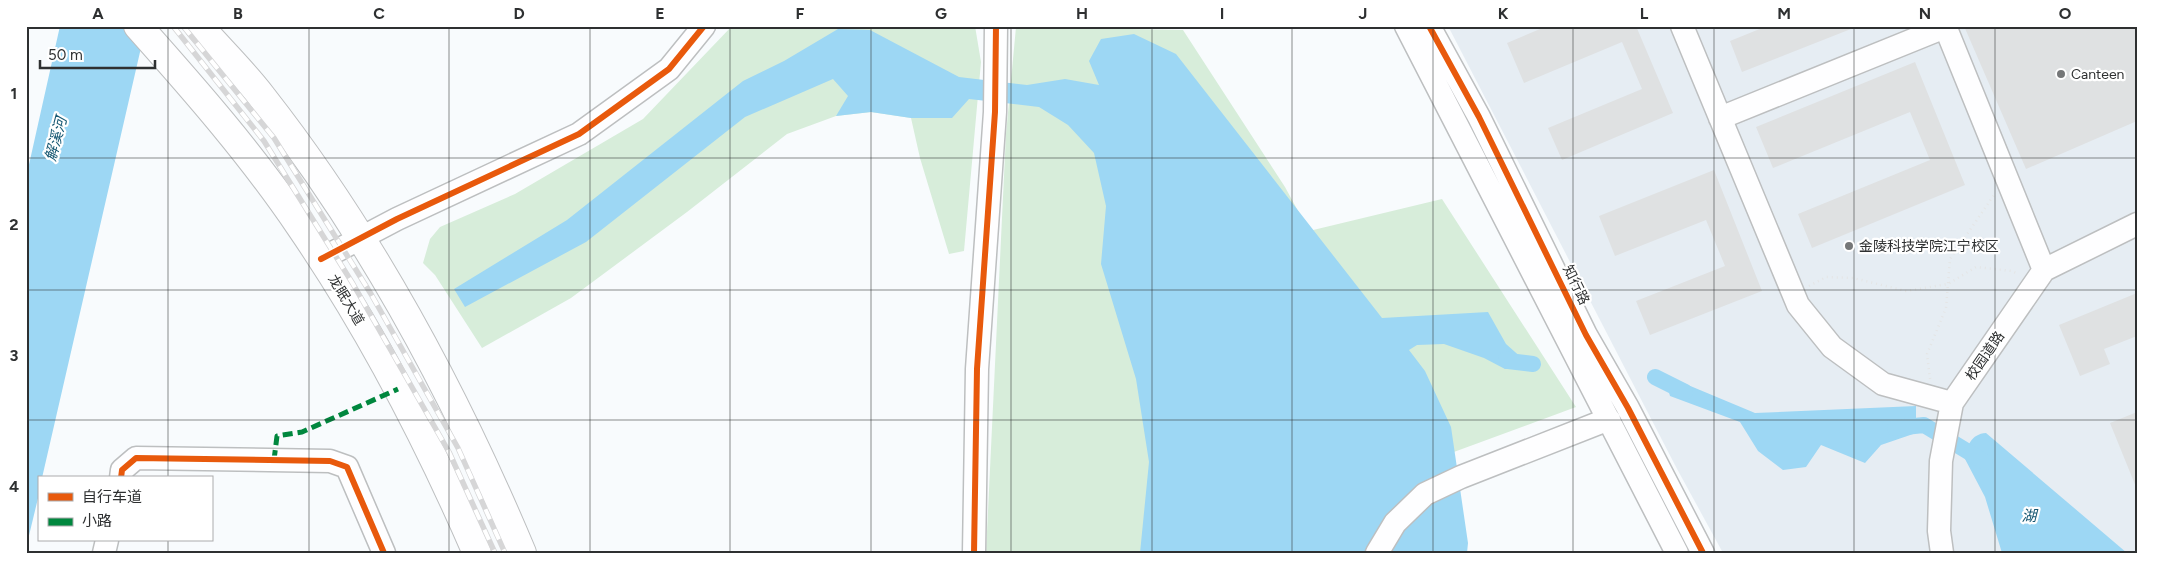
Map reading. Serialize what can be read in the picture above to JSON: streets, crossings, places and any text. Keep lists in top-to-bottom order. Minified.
{"streets":{"main road":["龙眠大道"],"street":["知行路","校园道路"]},"water":["解溪河","湖"],"places":["Canteen","金陵科技学院江宁校区"],"legend":["自行车道","小路"],"scale_bar":"50 m","grid":{"columns":["A","B","C","D","E","F","G","H","I","J","K","L","M","N","O"],"rows":["1","2","3","4"]}}
